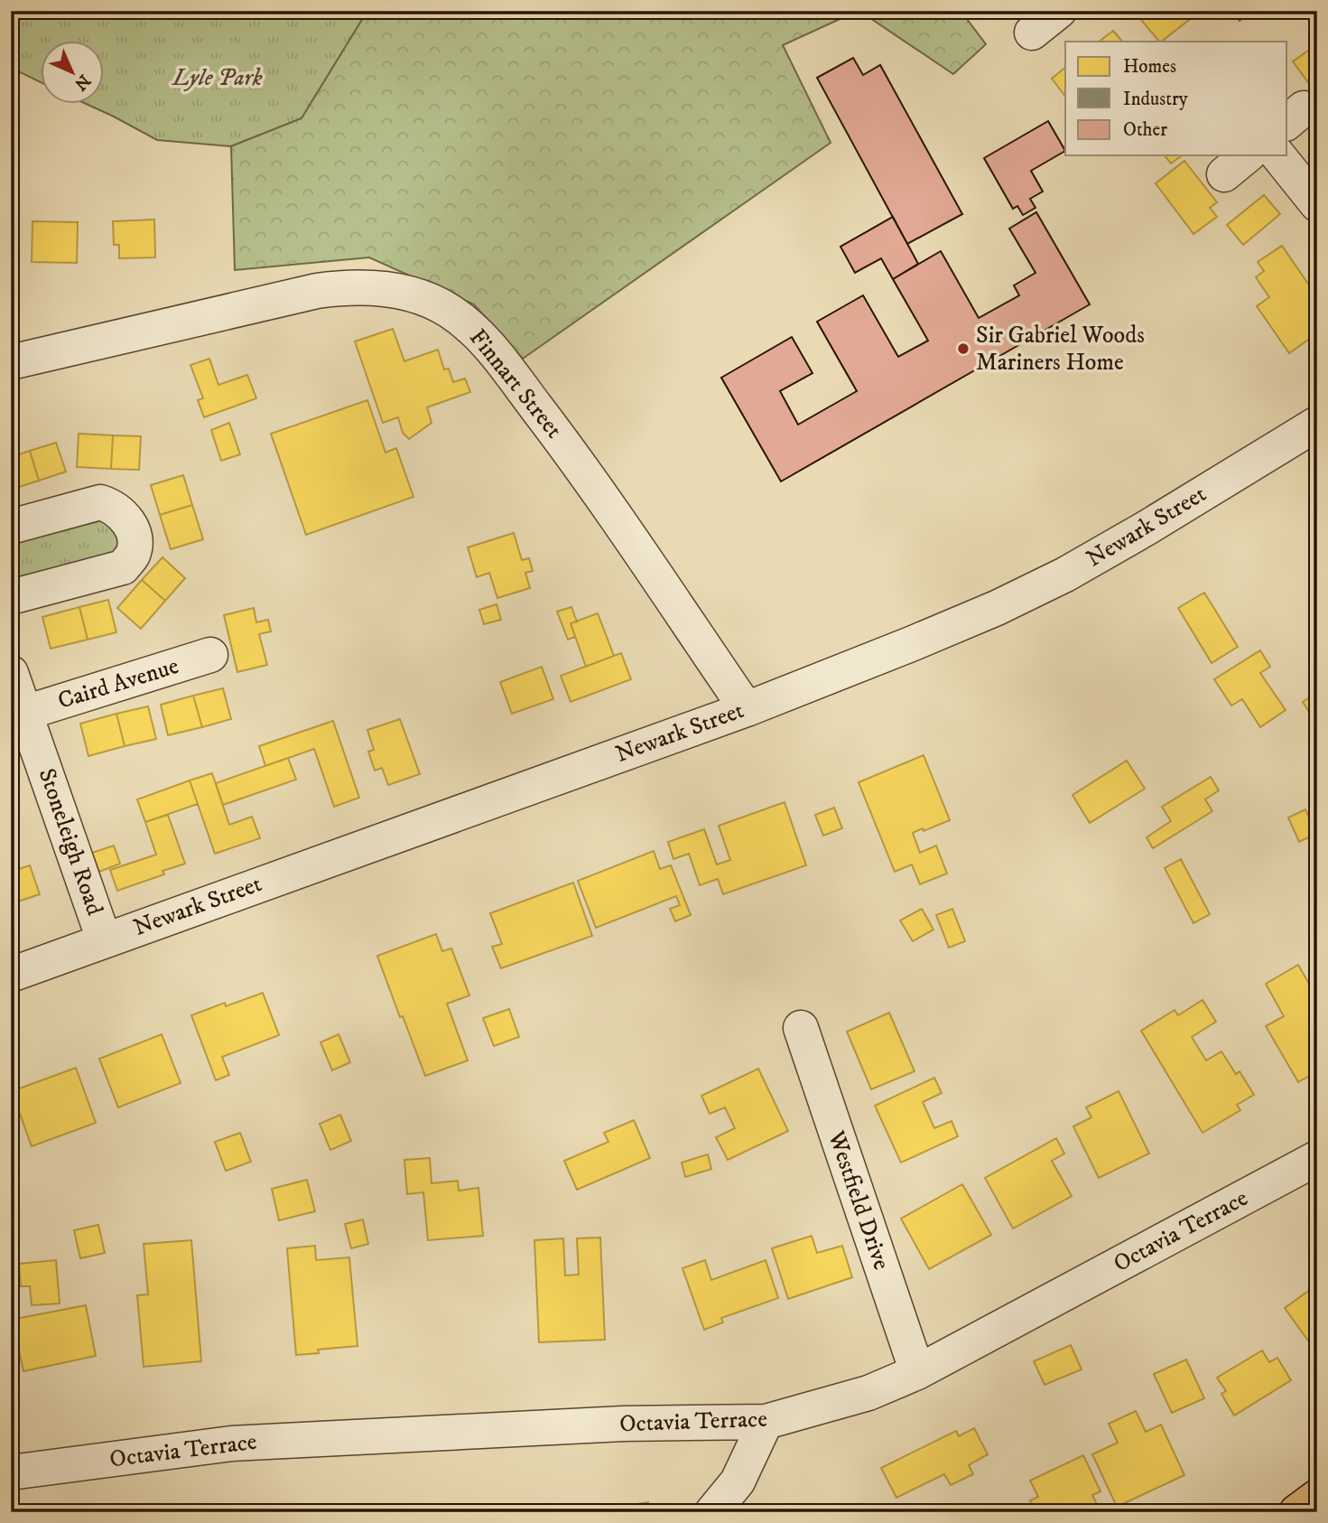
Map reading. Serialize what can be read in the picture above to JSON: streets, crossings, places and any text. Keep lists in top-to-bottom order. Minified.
{"streets":{"street":["Finnart Street","Newark Street","Caird Avenue","Stoneleigh Road","Westfield Drive","Octavia Terrace"]},"crossings":[["Finnart Street","Newark Street"],["Newark Street","Stoneleigh Road"],["Caird Avenue","Stoneleigh Road"],["Westfield Drive","Octavia Terrace"]],"parks":["Lyle Park"],"places":["Sir Gabriel Woods Mariners Home"],"legend":["Homes","Industry","Other"],"north":"bottom right"}
